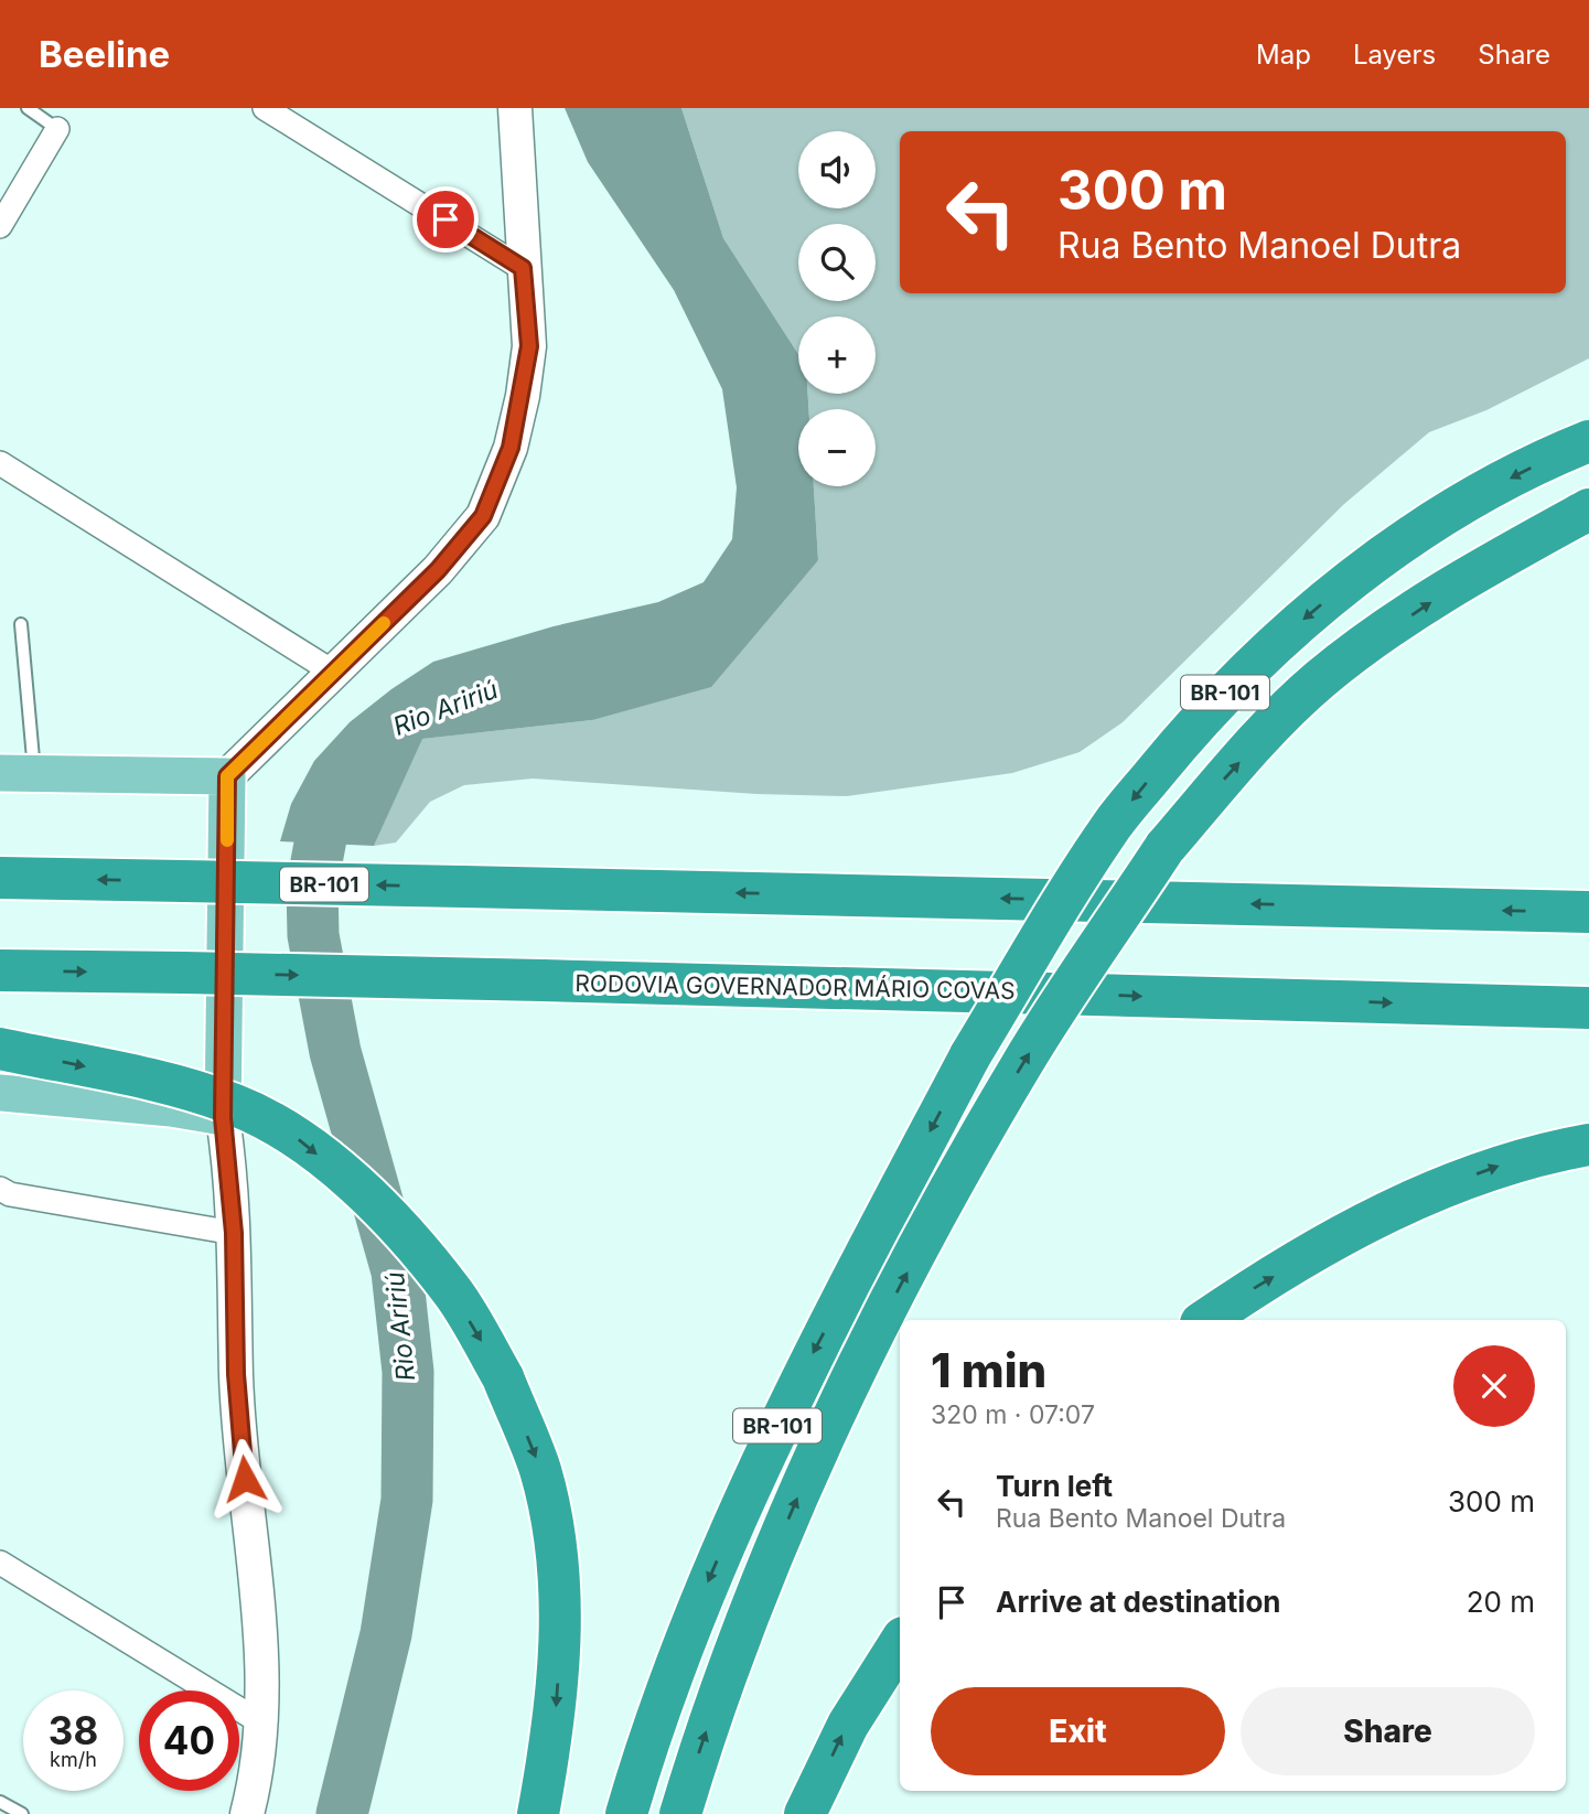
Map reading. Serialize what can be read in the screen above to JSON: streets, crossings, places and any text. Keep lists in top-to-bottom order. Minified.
{"streets":{"highway":["BR-101","RODOVIA GOVERNADOR MÁRIO COVAS"]},"water":["Rio Aririú"],"page":{"header":"Beeline","nav":["Map","Layers","Share"],"map_buttons":["+","−"],"turn":["300 m","Rua Bento Manoel Dutra"],"heading":["1 min","320 m · 07:07"],"list":[{"name":"Turn left","note":"Rua Bento Manoel Dutra","value":"300 m"},{"name":"Arrive at destination","value":"20 m"}],"buttons":["Exit","Share"],"speed":"38 km/h","limit":"40"}}
